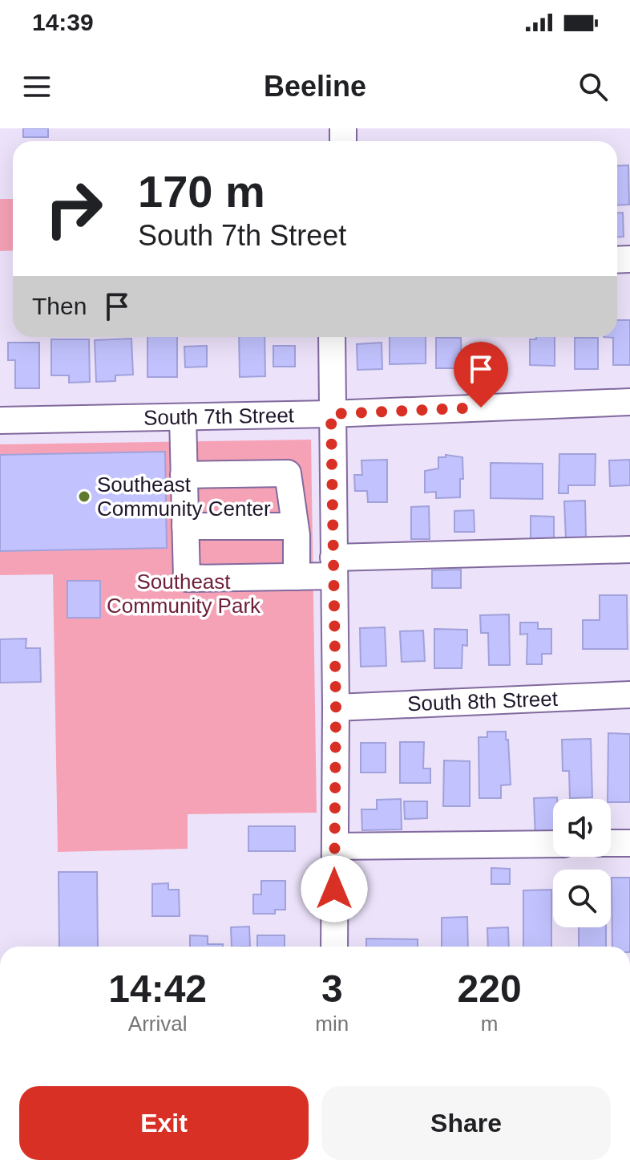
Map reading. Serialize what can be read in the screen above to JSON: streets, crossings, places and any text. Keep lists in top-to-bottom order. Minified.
{"streets":{"street":["South 7th Street","South 8th Street"]},"parks":["Southeast Community Park"],"places":["Southeast Community Center"],"page":{"status":"14:39","header":"Beeline","turn":["170 m","South 7th Street"],"then":"Then","eta":["14:42","Arrival","3","min","220","m"],"buttons":["Exit","Share"]}}
